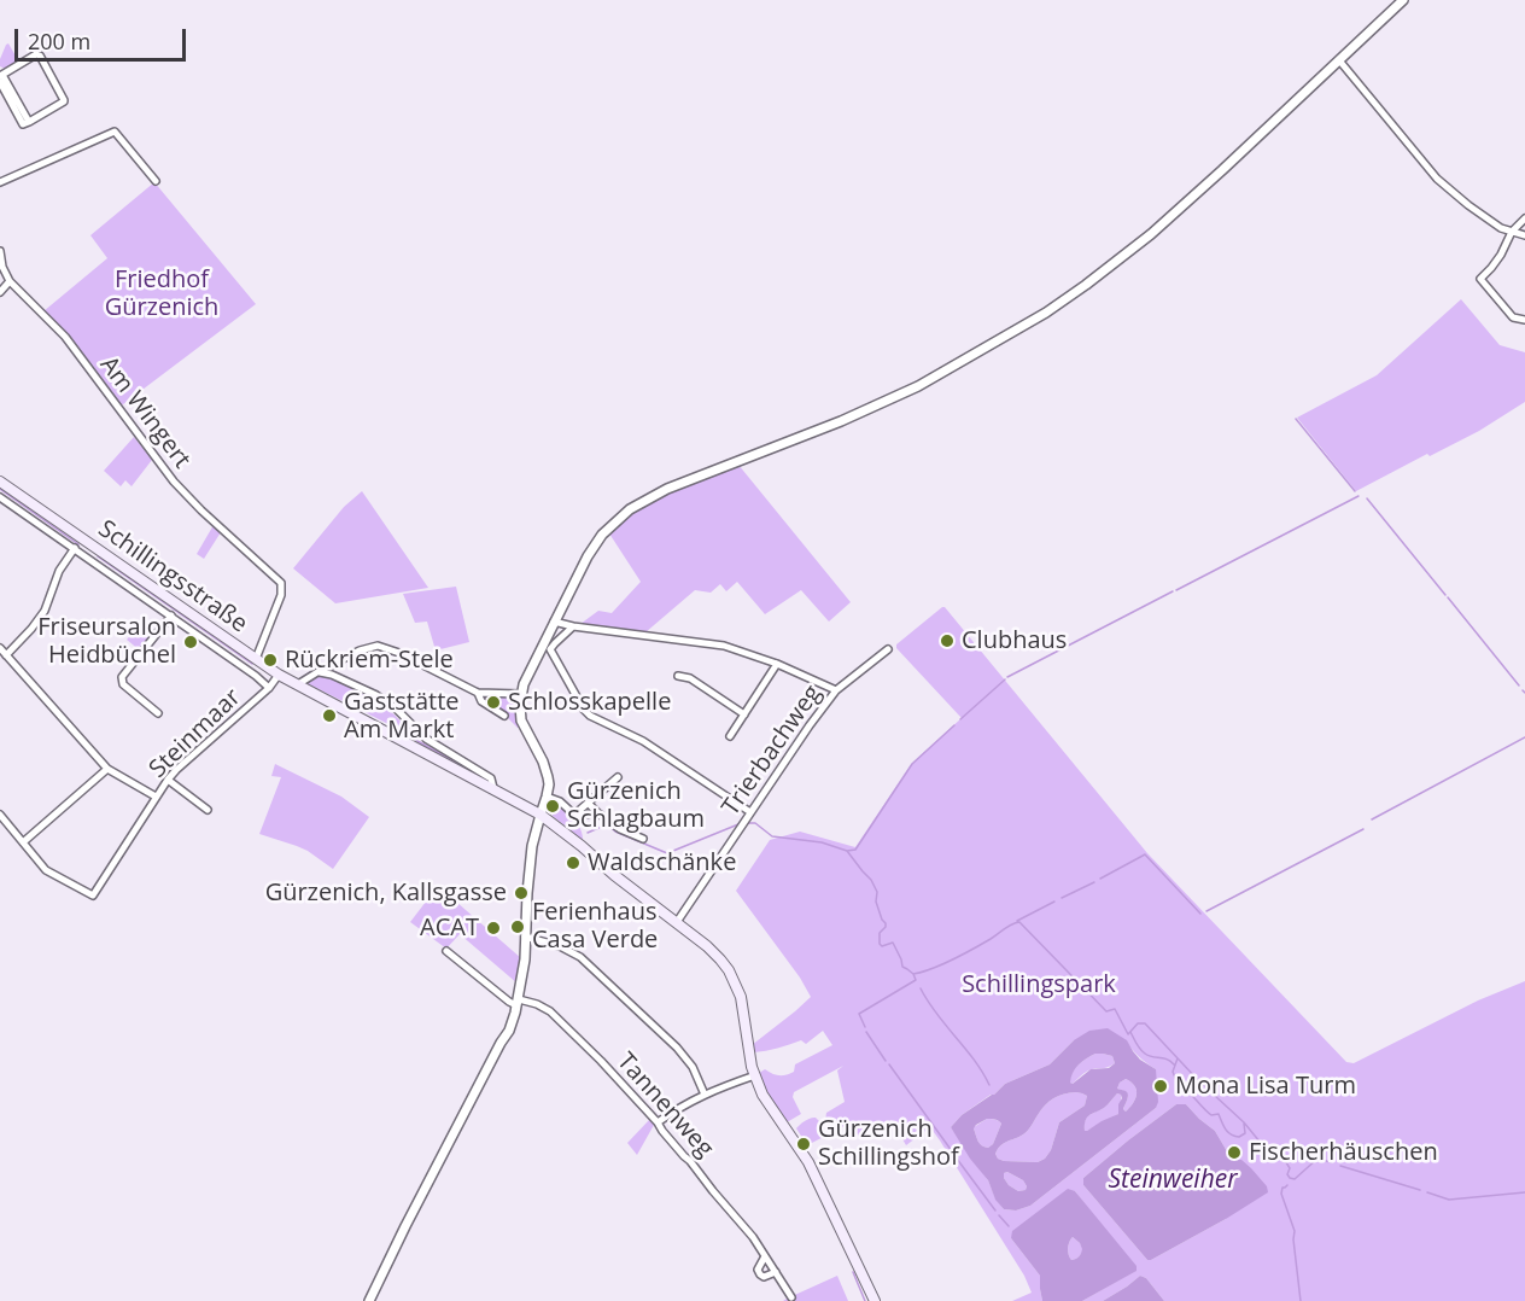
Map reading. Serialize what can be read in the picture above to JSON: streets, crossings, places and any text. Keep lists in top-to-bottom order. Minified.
{"streets":{"main road":["Schillingsstraße"],"street":["Am Wingert","Steinmaar","Trierbachweg","Tannenweg"]},"crossings":[["Am Wingert","Schillingsstraße"],["Schillingsstraße","Steinmaar"],["Schillingsstraße","Trierbachweg"]],"water":["Steinweiher"],"parks":["Friedhof Gürzenich","Schillingspark"],"places":["Clubhaus","Friseursalon Heidbüchel","Rückriem-Stele","Schlosskapelle","Gaststätte Am Markt","Gürzenich Schlagbaum","Waldschänke","Gürzenich, Kallsgasse","Ferienhaus Casa Verde","ACAT","Mona Lisa Turm","Gürzenich Schillingshof","Fischerhäuschen"],"scale_bar":"200 m"}
